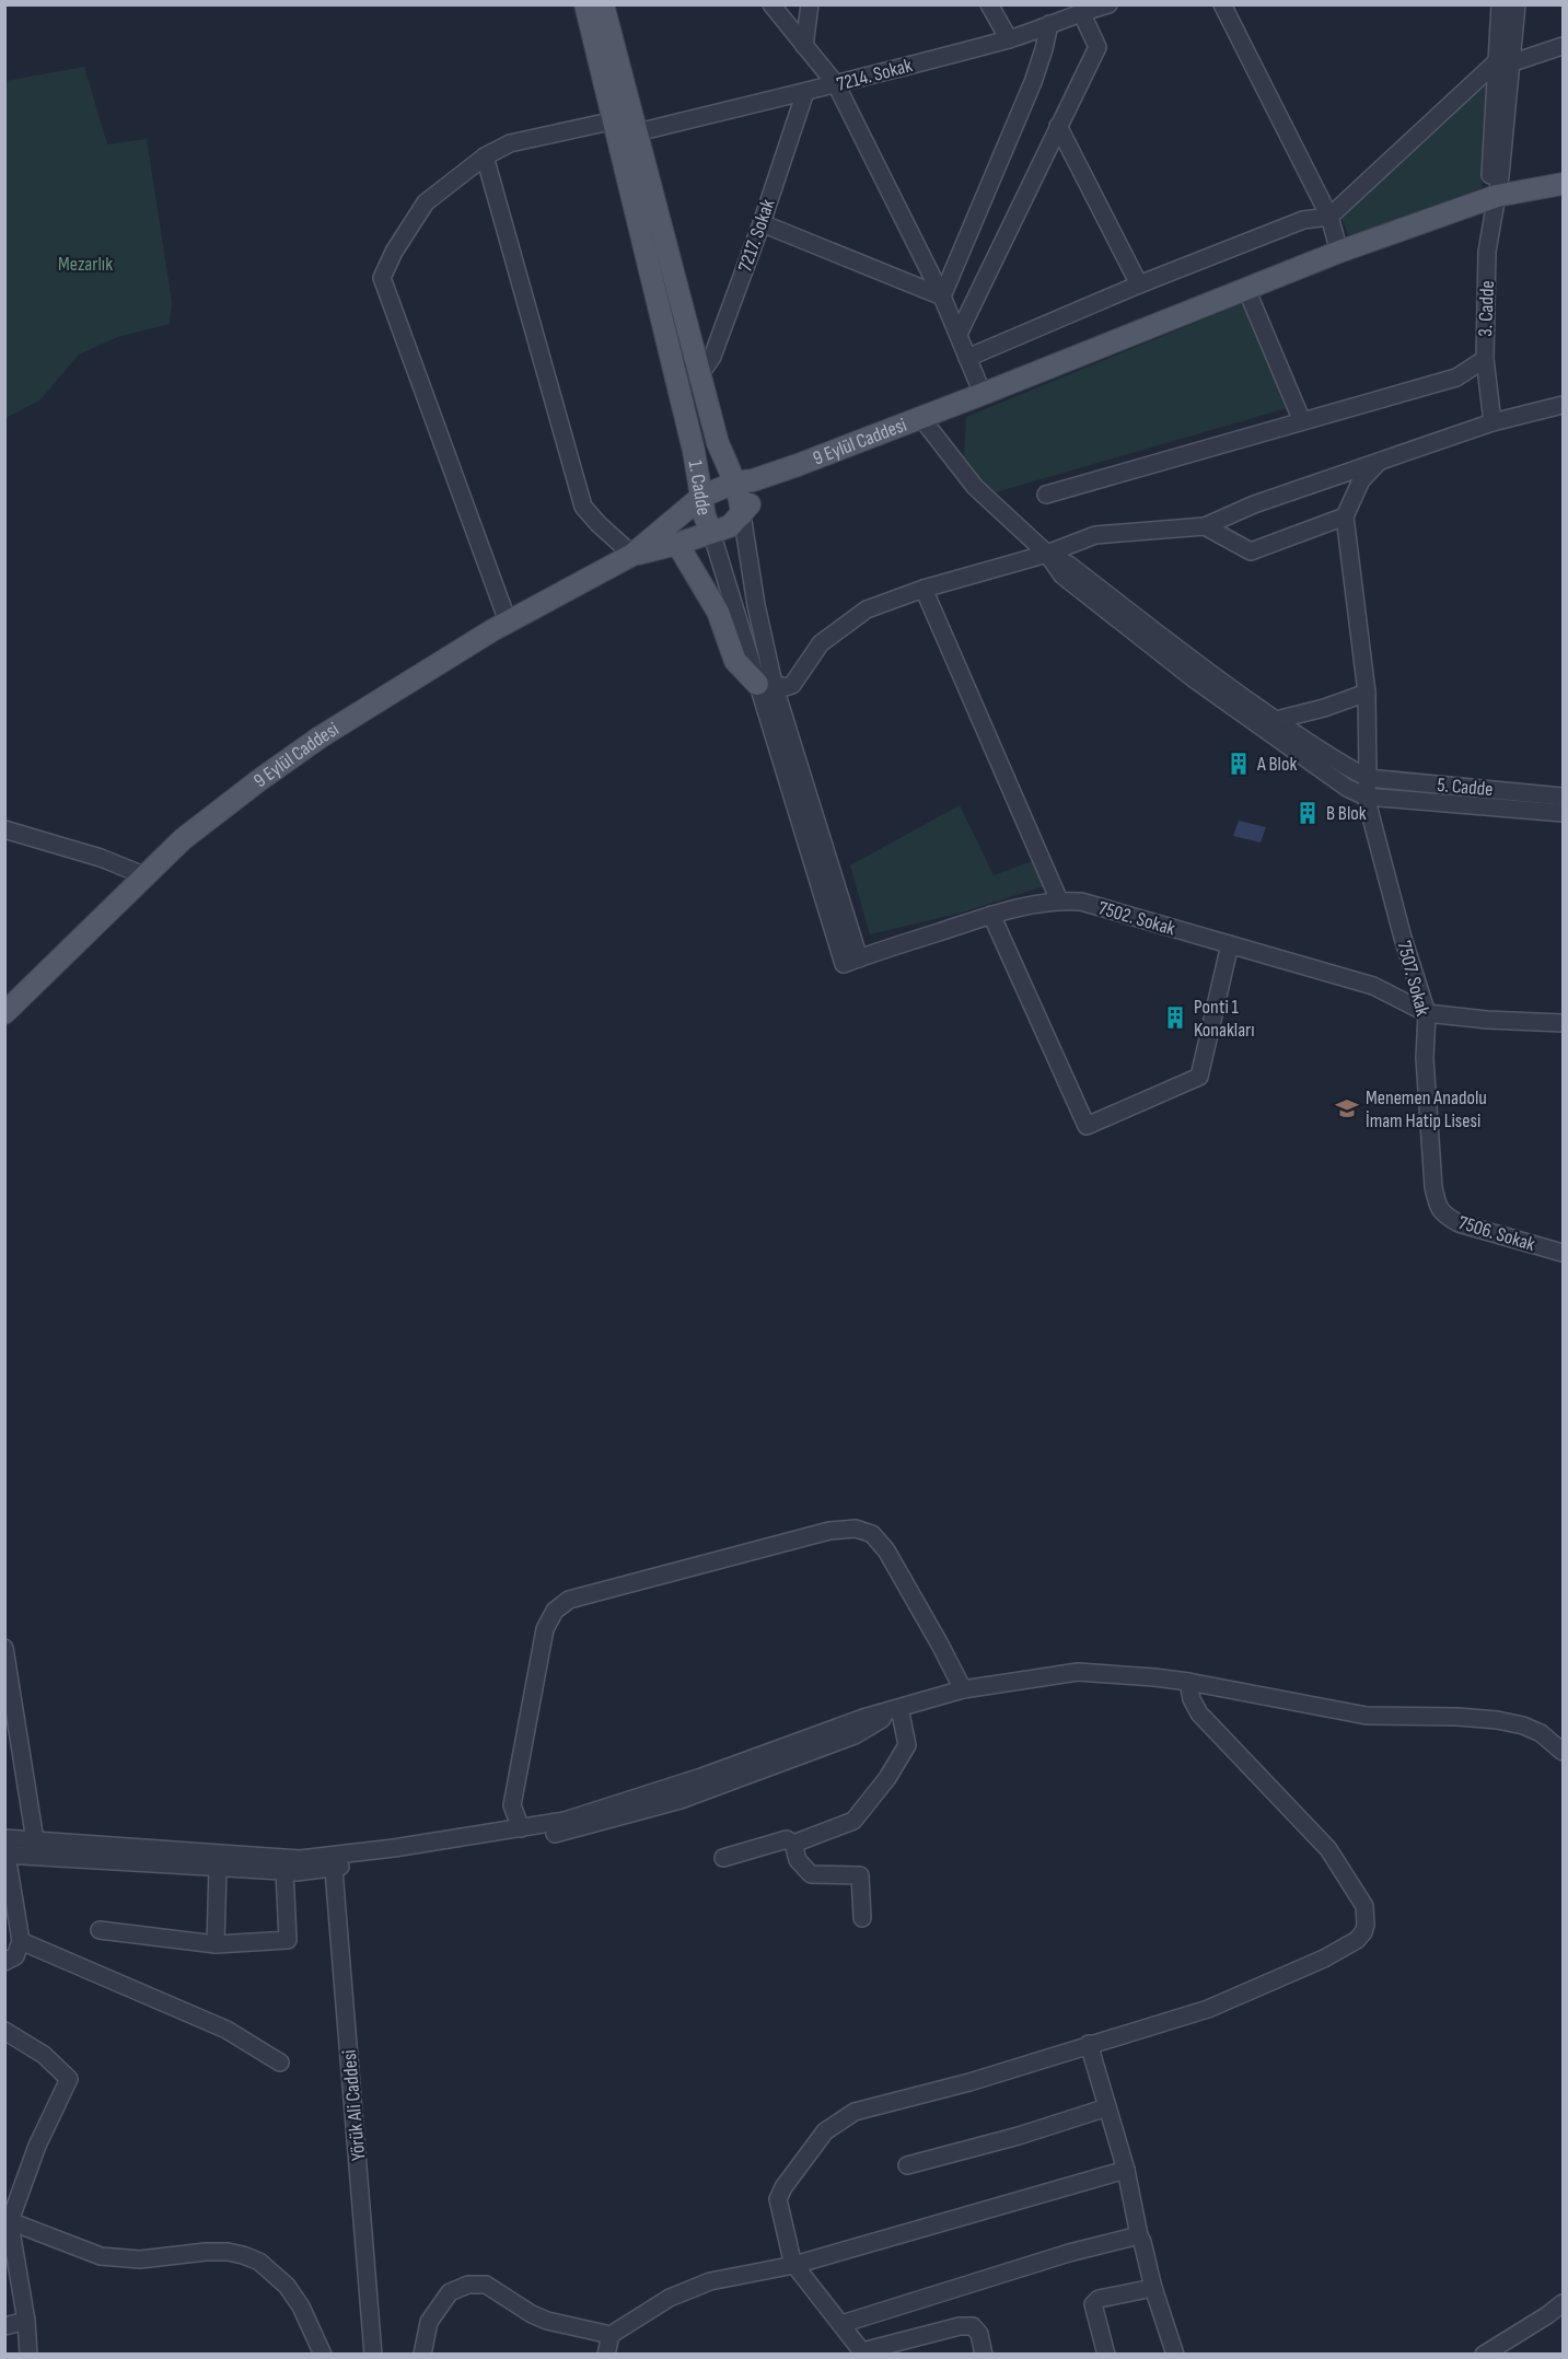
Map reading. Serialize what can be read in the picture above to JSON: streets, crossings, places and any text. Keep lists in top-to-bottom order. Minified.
{"streets":{"main road":["9 Eylül Caddesi","1. Cadde"],"street":["7214. Sokak","7217. Sokak","3. Cadde","5. Cadde","7502. Sokak","7507. Sokak","7506. Sokak","Yörük Ali Caddesi"]},"crossings":[["7214. Sokak","7217. Sokak"],["7214. Sokak","1. Cadde"],["7217. Sokak","1. Cadde"],["3. Cadde","9 Eylül Caddesi"],["9 Eylül Caddesi","1. Cadde"],["1. Cadde","7502. Sokak"],["7502. Sokak","7507. Sokak"],["7507. Sokak","7506. Sokak"]],"parks":["Mezarlık"],"places":{"building":["A Blok","B Blok","Ponti 1 Konakları"],"school or university":["Menemen Anadolu İmam Hatip Lisesi"]}}
